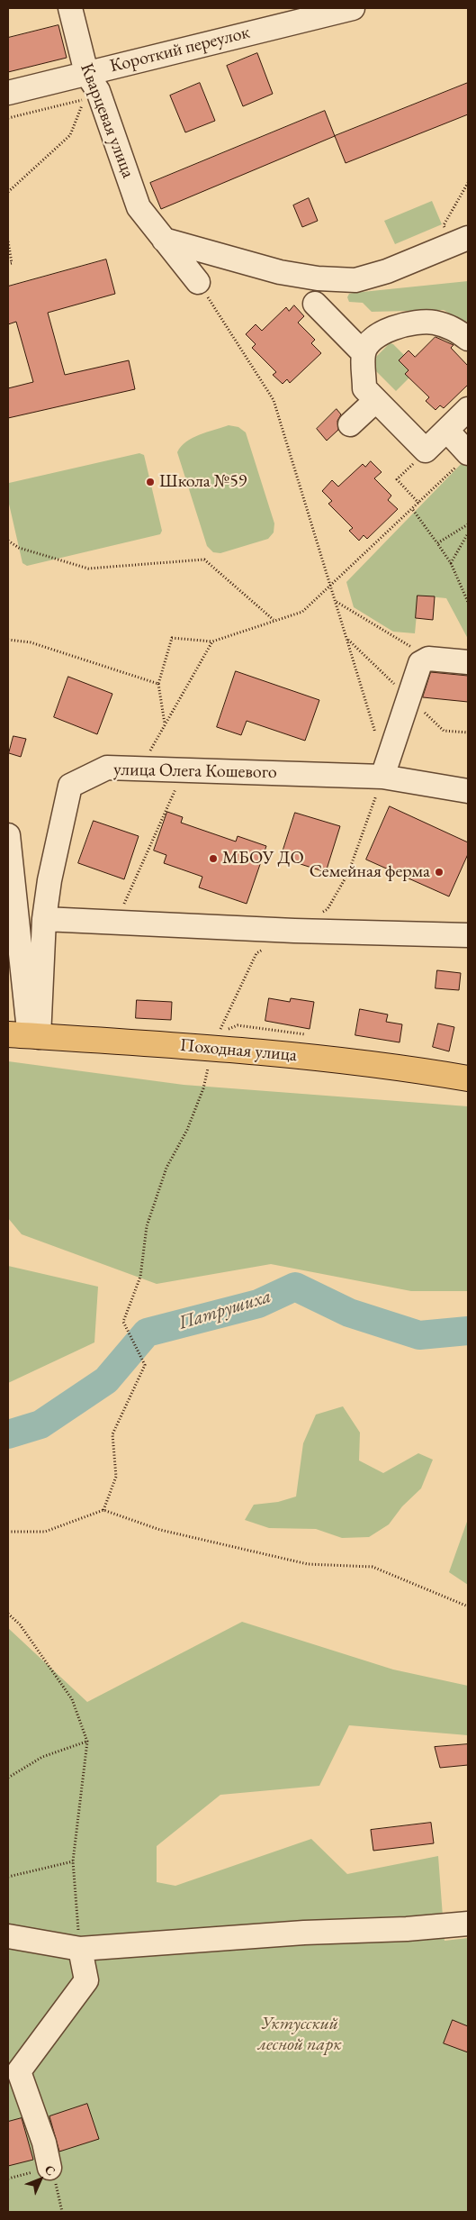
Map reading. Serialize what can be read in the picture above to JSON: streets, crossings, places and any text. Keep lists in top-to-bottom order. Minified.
{"streets":{"main road":["Походная улица"],"street":["Короткий переулок","Кварцевая улица","улица Олега Кошевого"]},"crossings":[["Короткий переулок","Кварцевая улица"],["улица Олега Кошевого","Походная улица"]],"water":["Патрушиха"],"parks":["Уктусский лесной парк"],"places":["Школа №59","МБОУ ДО","Семейная ферма"],"north":"top right"}
